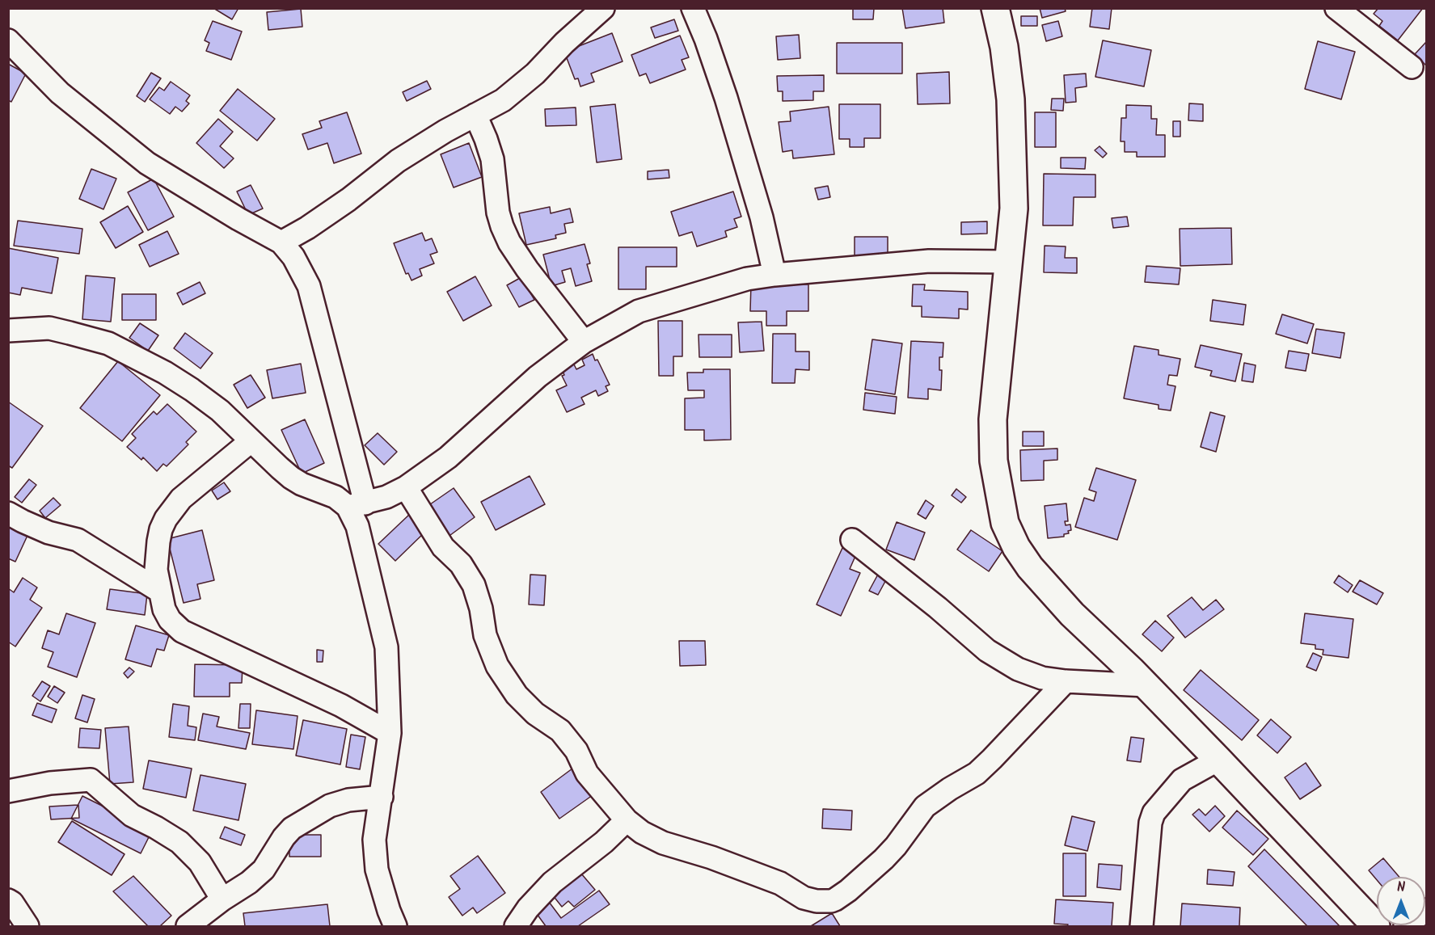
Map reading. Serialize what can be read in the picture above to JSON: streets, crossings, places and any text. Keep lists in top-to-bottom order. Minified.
{"north":"top"}
